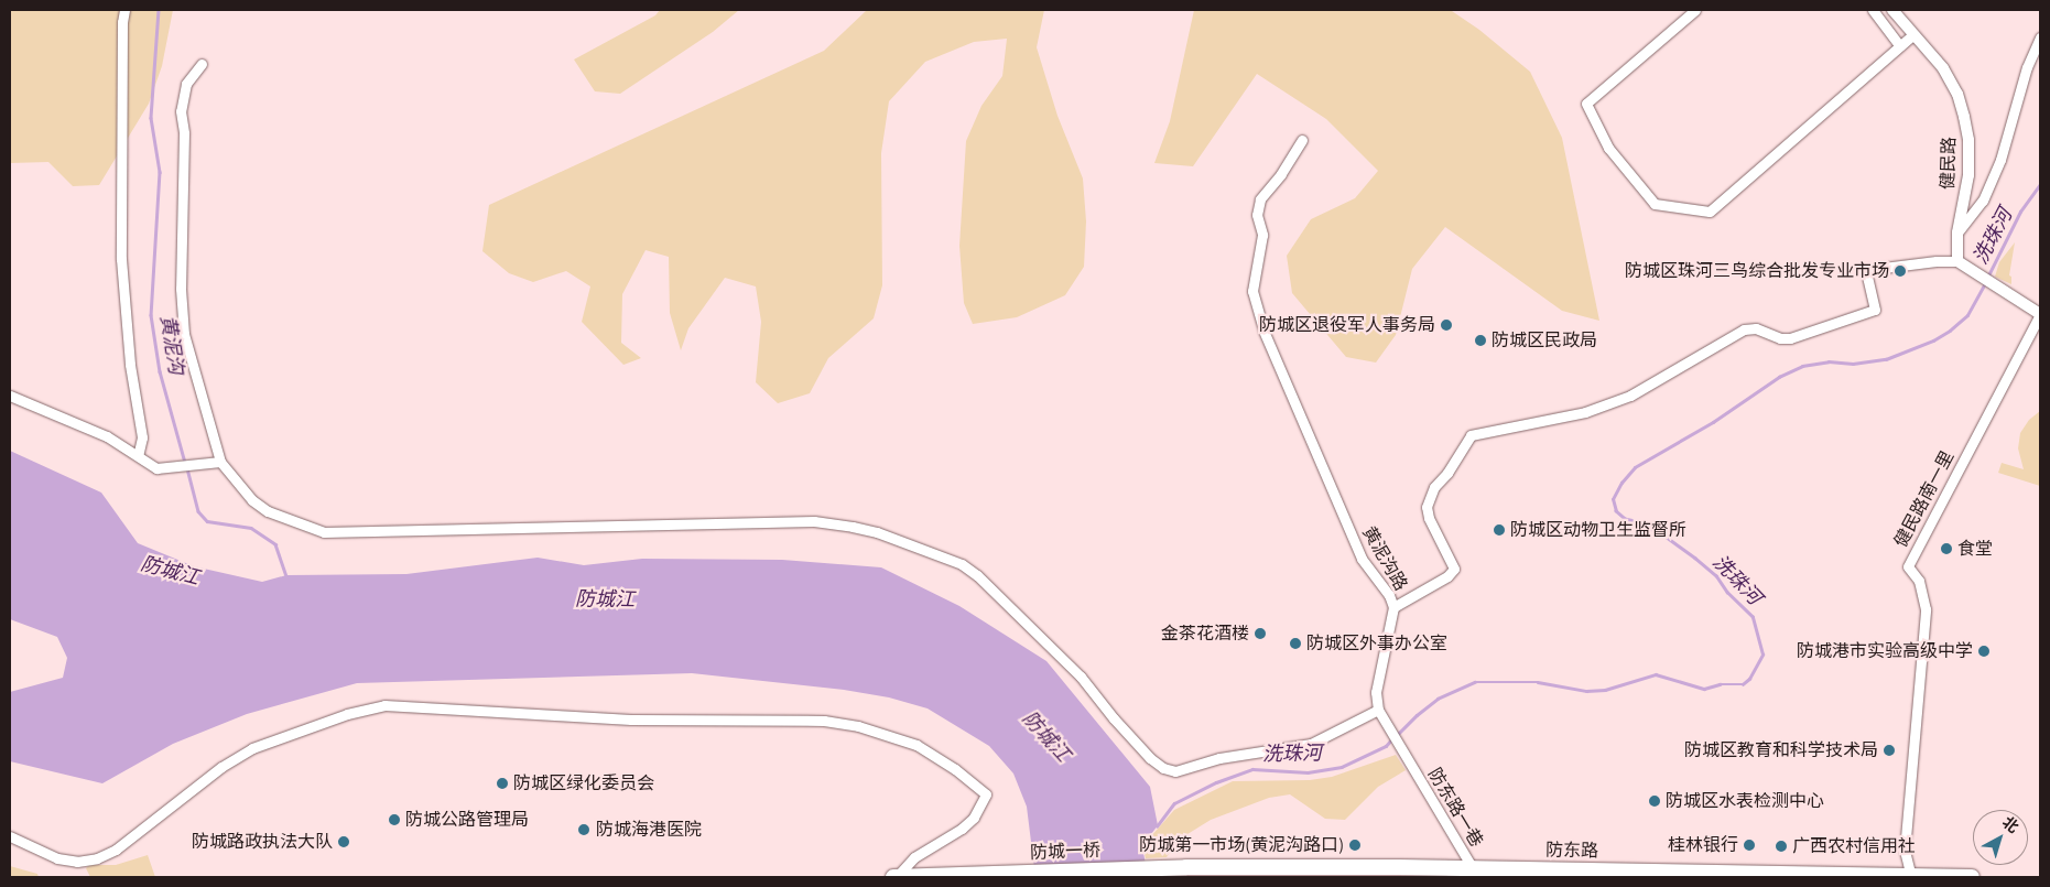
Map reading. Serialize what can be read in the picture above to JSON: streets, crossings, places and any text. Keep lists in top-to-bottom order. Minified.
{"streets":{"main road":["防东路","防城一桥"],"street":["健民路","健民路南一里","黄泥沟路","防东路一巷"]},"crossings":[["健民路南一里","防东路"],["黄泥沟路","防东路一巷"],["防东路一巷","防东路"],["防东路","防城一桥"]],"water":["洗珠河","黄泥沟","防城江"],"places":["防城区珠河三鸟综合批发专业市场","防城区退役军人事务局","防城区民政局","防城区动物卫生监督所","食堂","金茶花酒楼","防城区外事办公室","防城港市实验高级中学","防城区教育和科学技术局","防城区绿化委员会","防城区水表检测中心","防城公路管理局","防城海港医院","防城路政执法大队","防城第一市场(黄泥沟路口)","桂林银行","广西农村信用社"],"north":"top right"}
